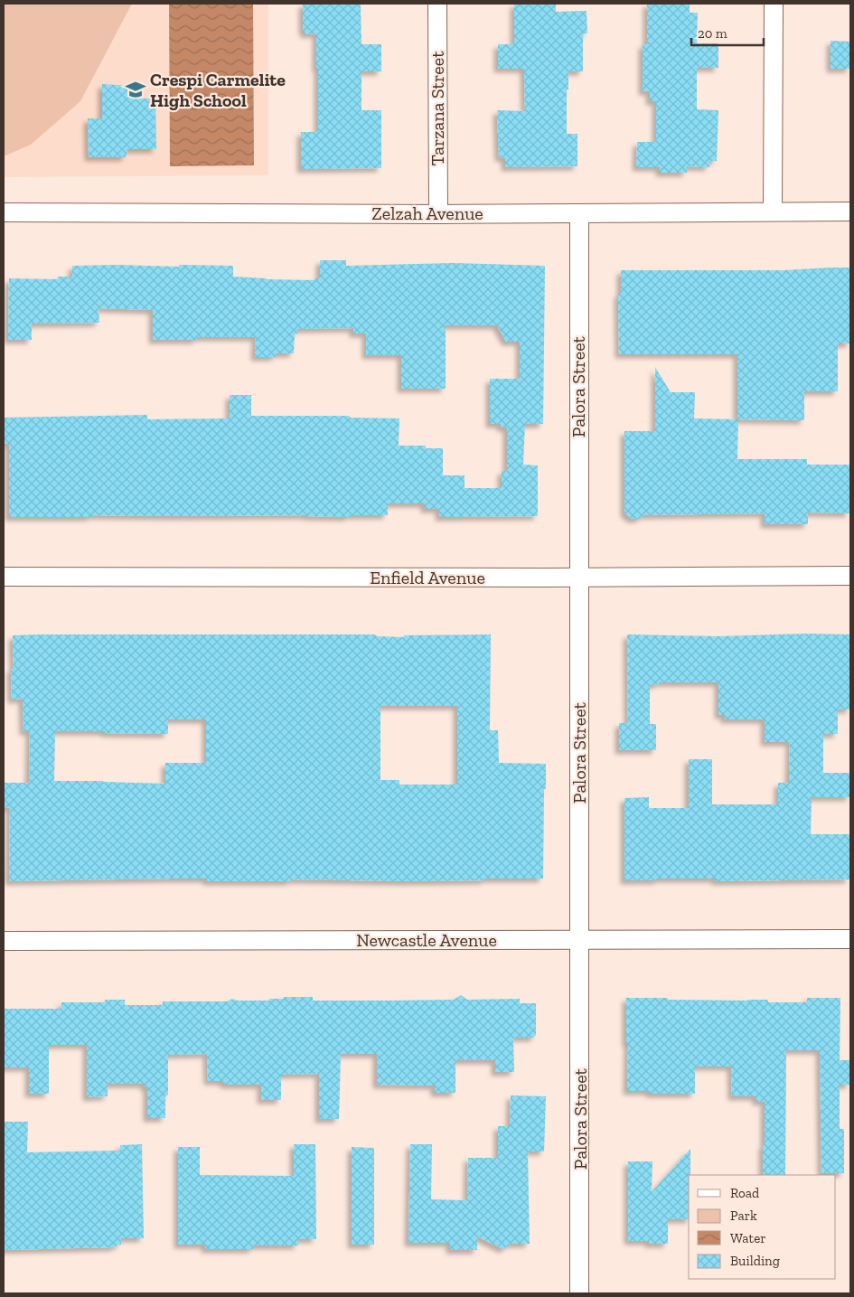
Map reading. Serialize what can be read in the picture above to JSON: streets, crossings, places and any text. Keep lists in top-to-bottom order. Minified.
{"streets":{"street":["Tarzana Street","Zelzah Avenue","Palora Street","Enfield Avenue","Newcastle Avenue"]},"crossings":[["Tarzana Street","Zelzah Avenue"],["Zelzah Avenue","Palora Street"],["Palora Street","Enfield Avenue"],["Palora Street","Newcastle Avenue"]],"places":{"school or university":["Crespi Carmelite High School"]},"legend":["Road","Park","Water","Building"],"scale_bar":"20 m"}
